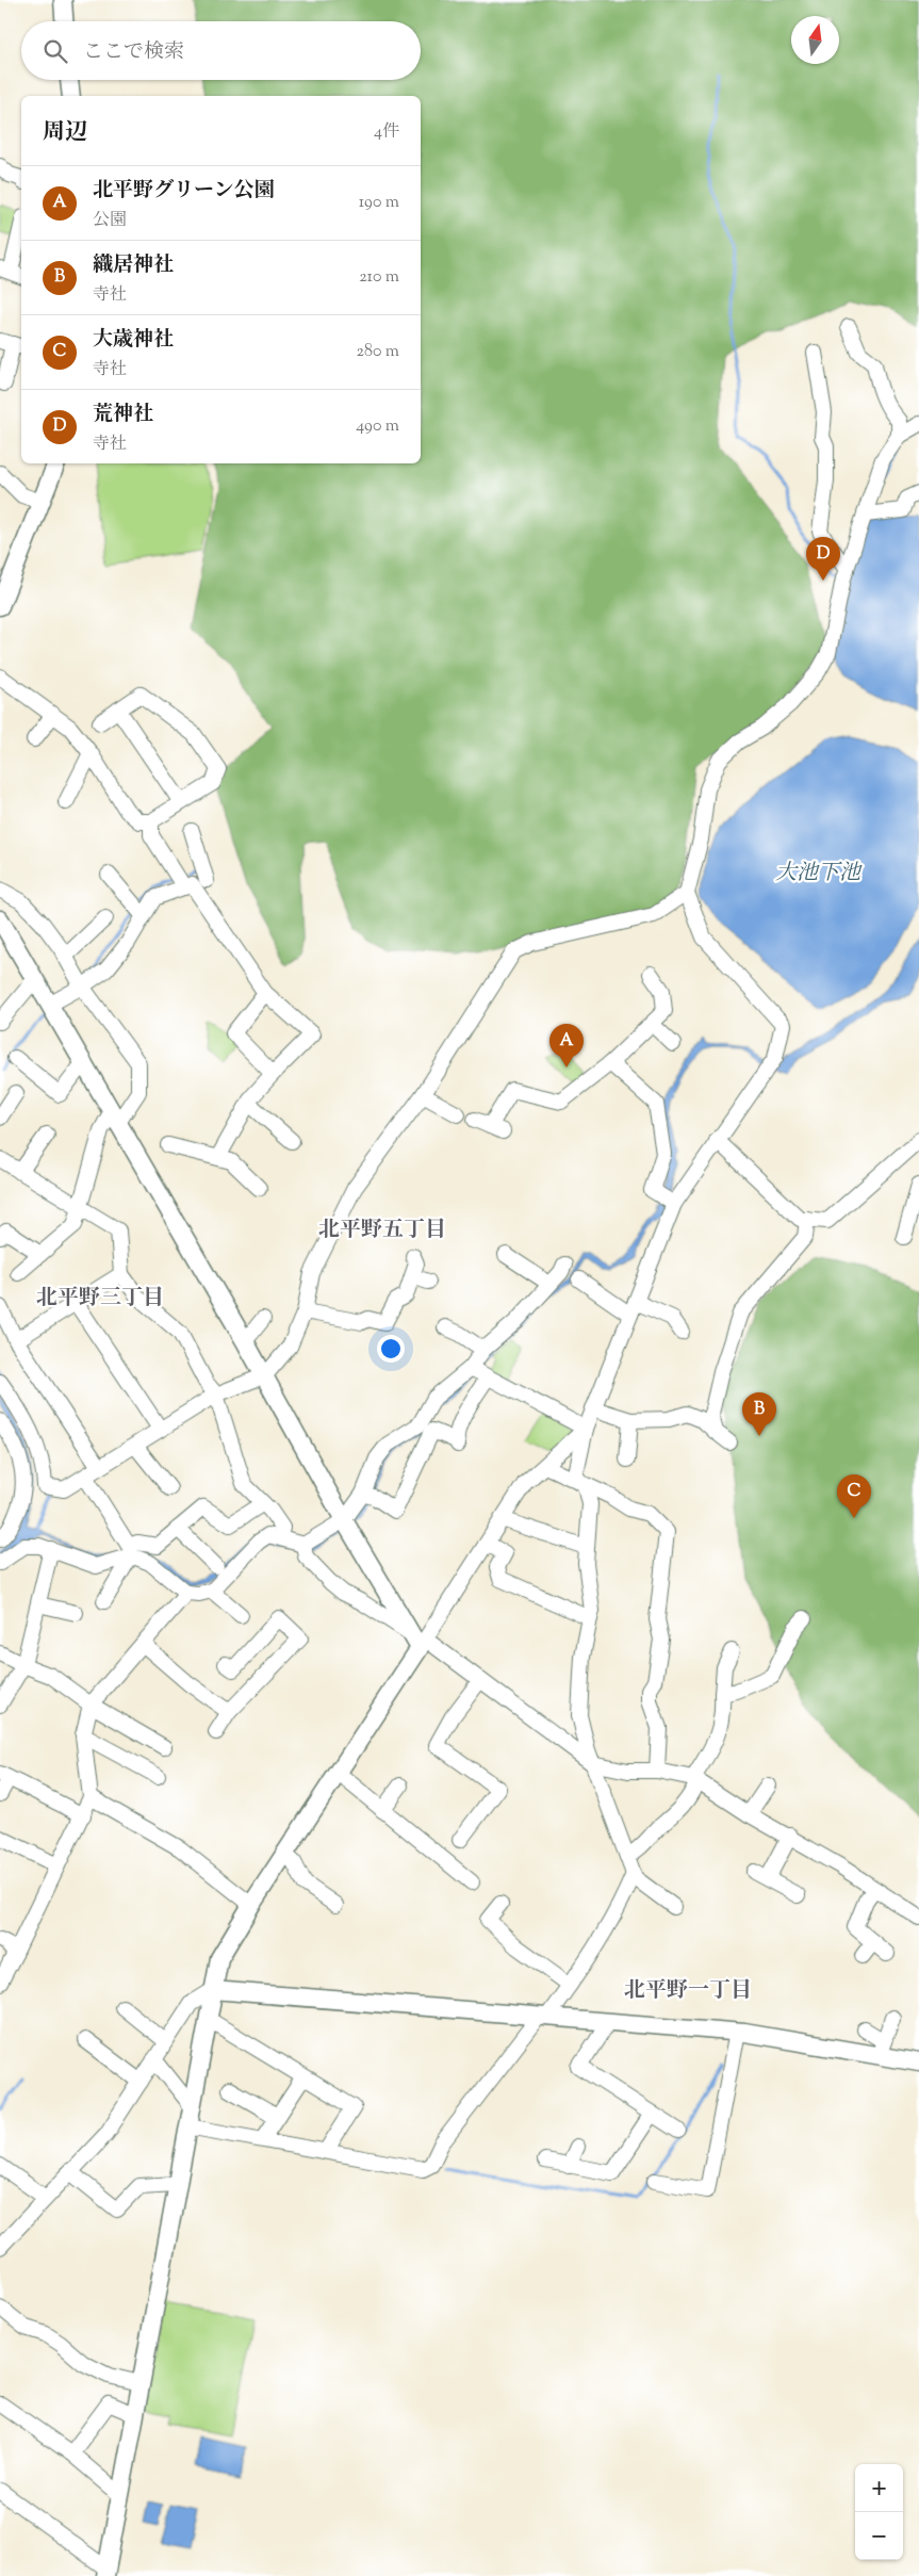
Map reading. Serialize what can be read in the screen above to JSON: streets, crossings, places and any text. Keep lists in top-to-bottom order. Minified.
{"districts":["北平野五丁目","北平野三丁目","北平野一丁目"],"water":["大池下池"],"north":"top","page":{"search":"ここで検索","heading":["周辺","4件"],"list":[{"mark":"A","name":"北平野グリーン公園","note":"公園","value":"190 m"},{"mark":"B","name":"織居神社","note":"寺社","value":"210 m"},{"mark":"C","name":"大歳神社","note":"寺社","value":"280 m"},{"mark":"D","name":"荒神社","note":"寺社","value":"490 m"}],"pins":["D","A","B","C"],"map_buttons":["+","−"]}}
